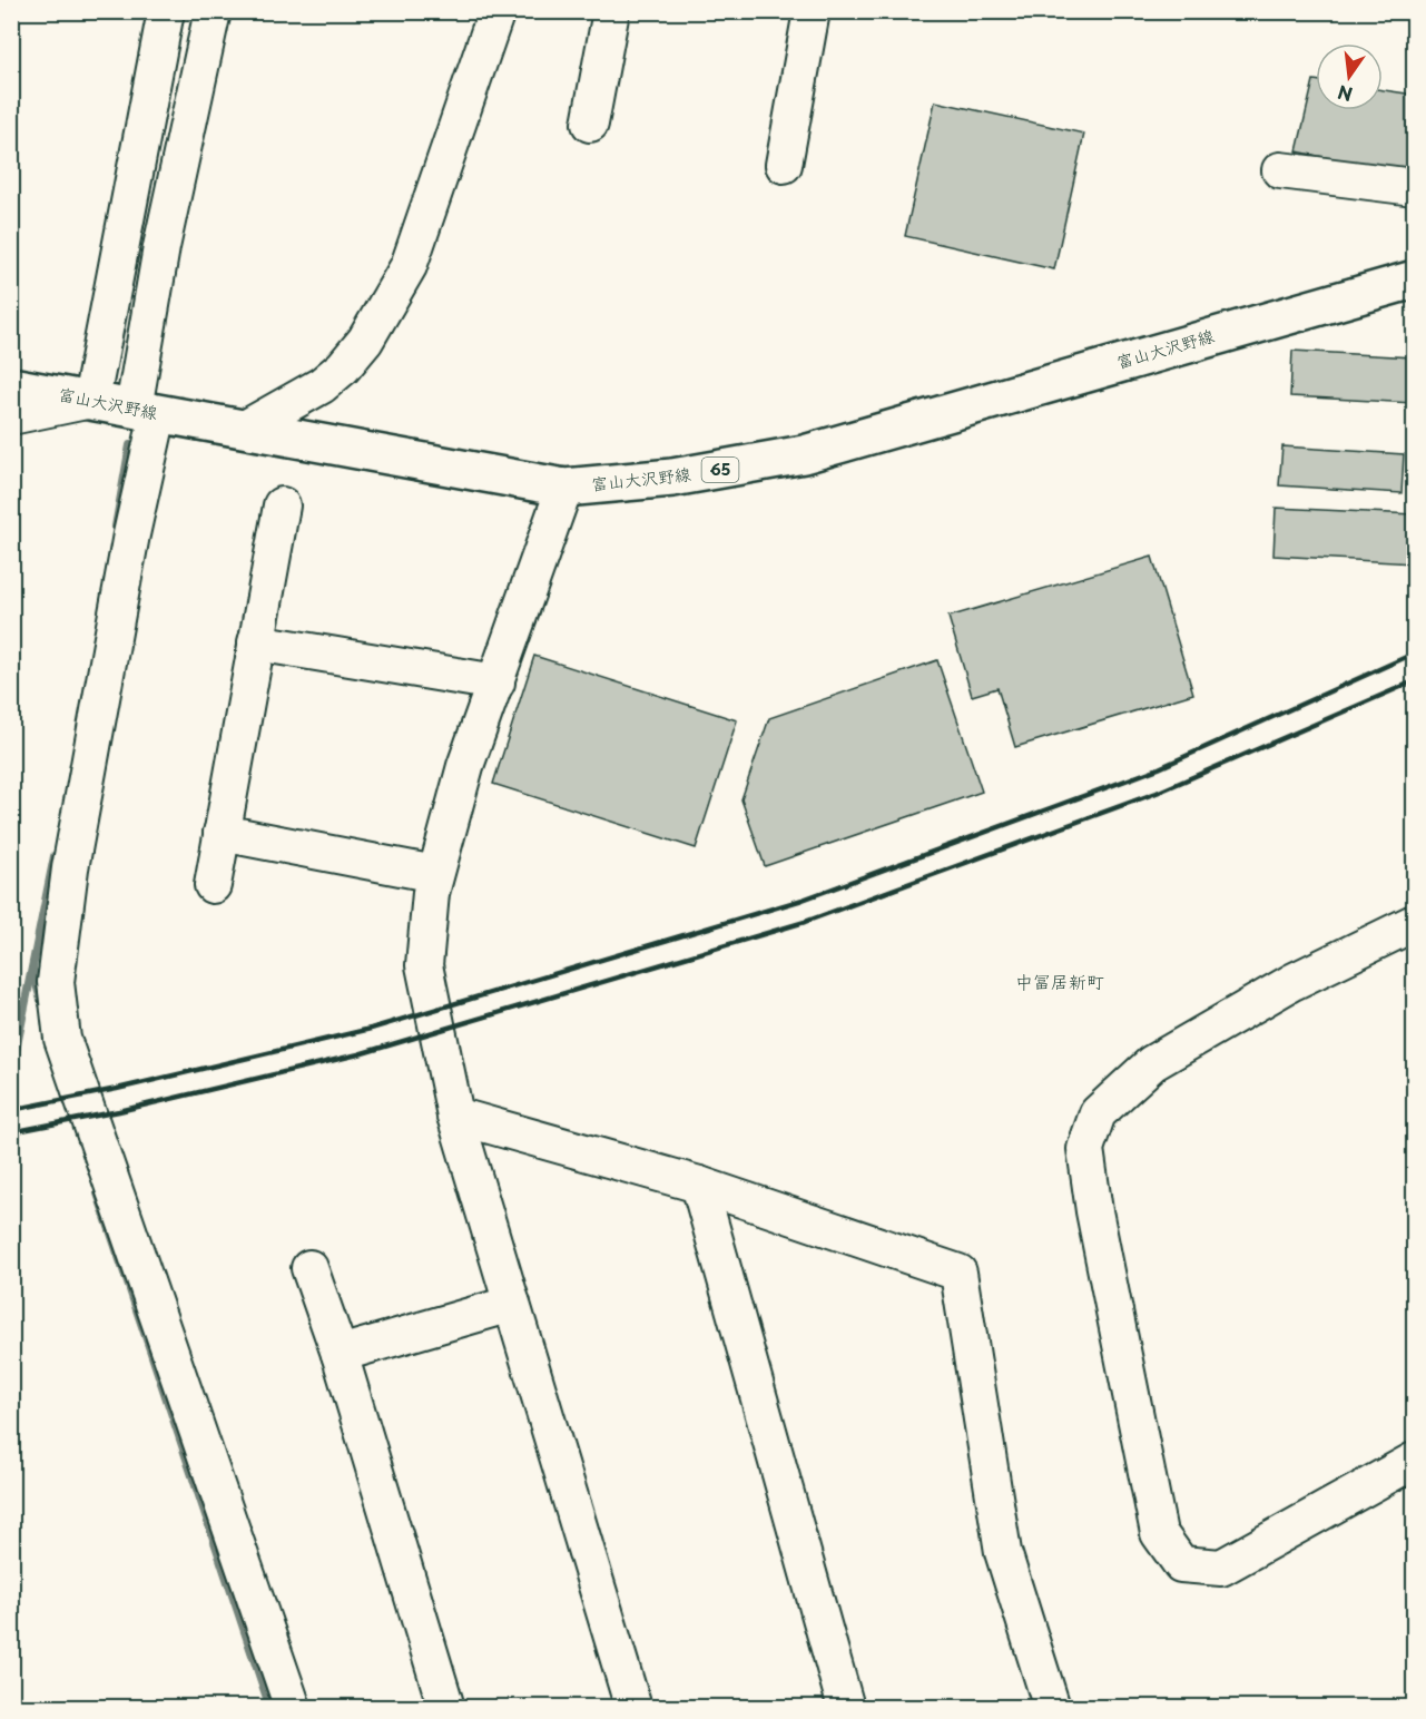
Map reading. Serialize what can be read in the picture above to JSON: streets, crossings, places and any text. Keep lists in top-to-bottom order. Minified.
{"streets":{"main road":["富山大沢野線","65"]},"districts":["中冨居新町"],"north":"bottom"}
